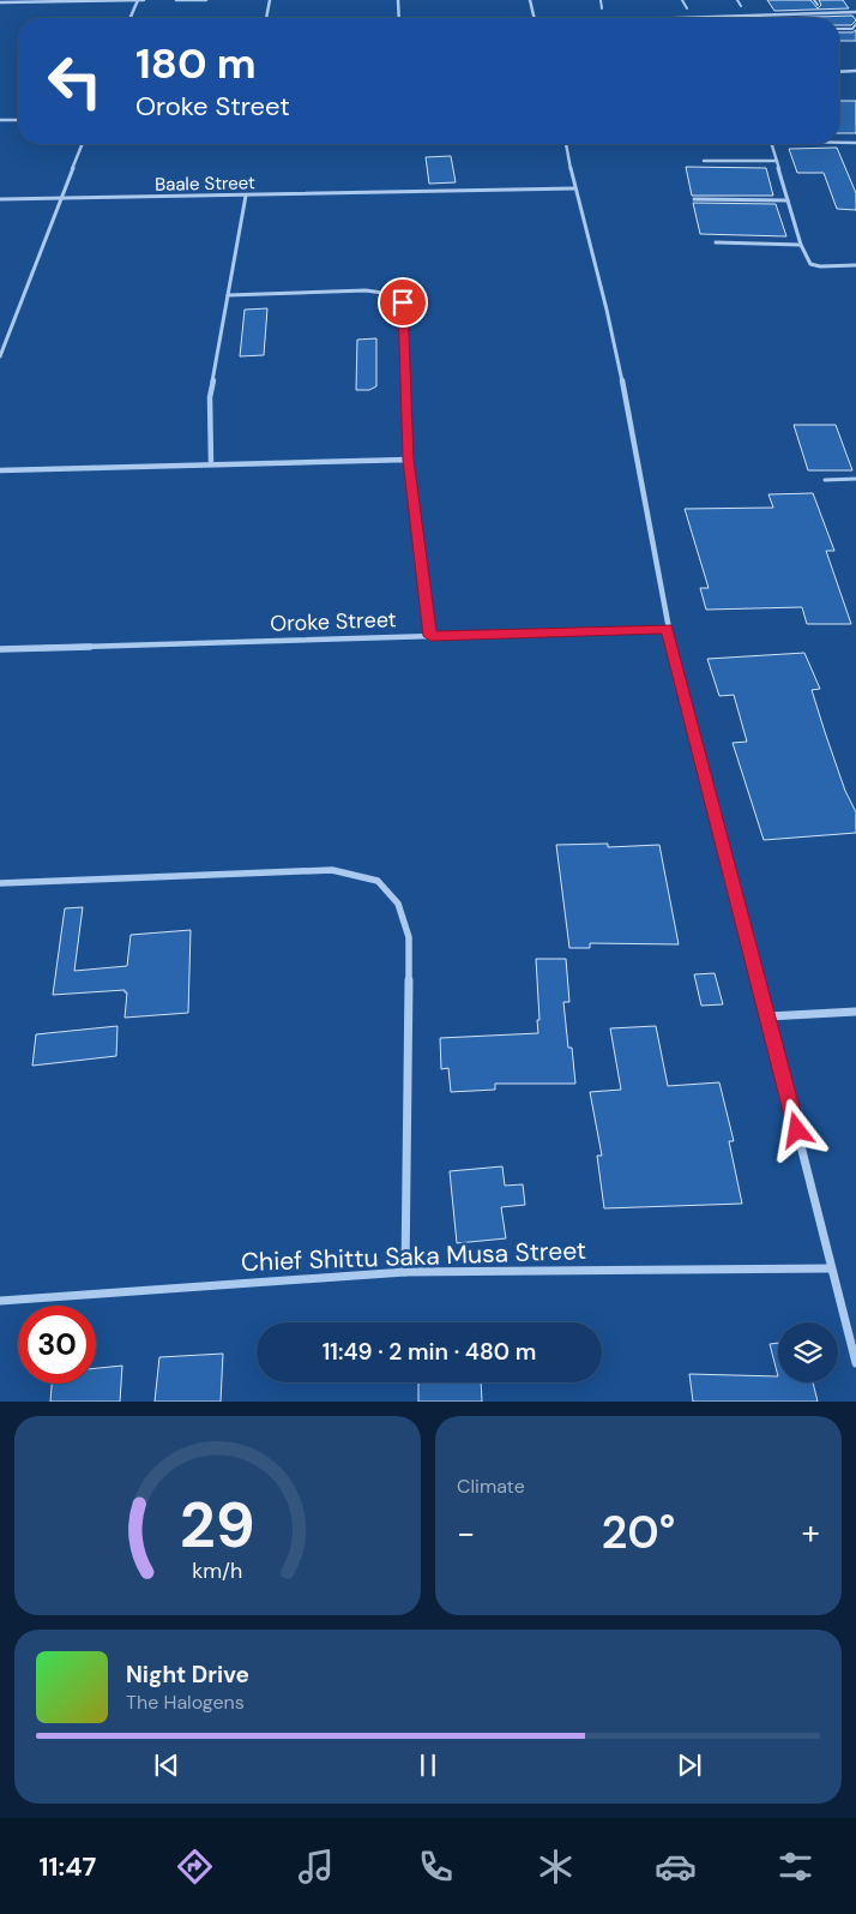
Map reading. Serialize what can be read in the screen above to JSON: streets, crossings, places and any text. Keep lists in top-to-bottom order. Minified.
{"streets":{"street":["Baale Street","Oroke Street","Chief Shittu Saka Musa Street"]},"page":{"turn":["180 m","Oroke Street"],"limit":"30","trip":"11:49 · 2 min · 480 m","tile":"Climate","heat":["−","20°","+"],"song":["Night Drive","The Halogens"],"tabs":"11:47","gauge":["29","km/h"]}}
